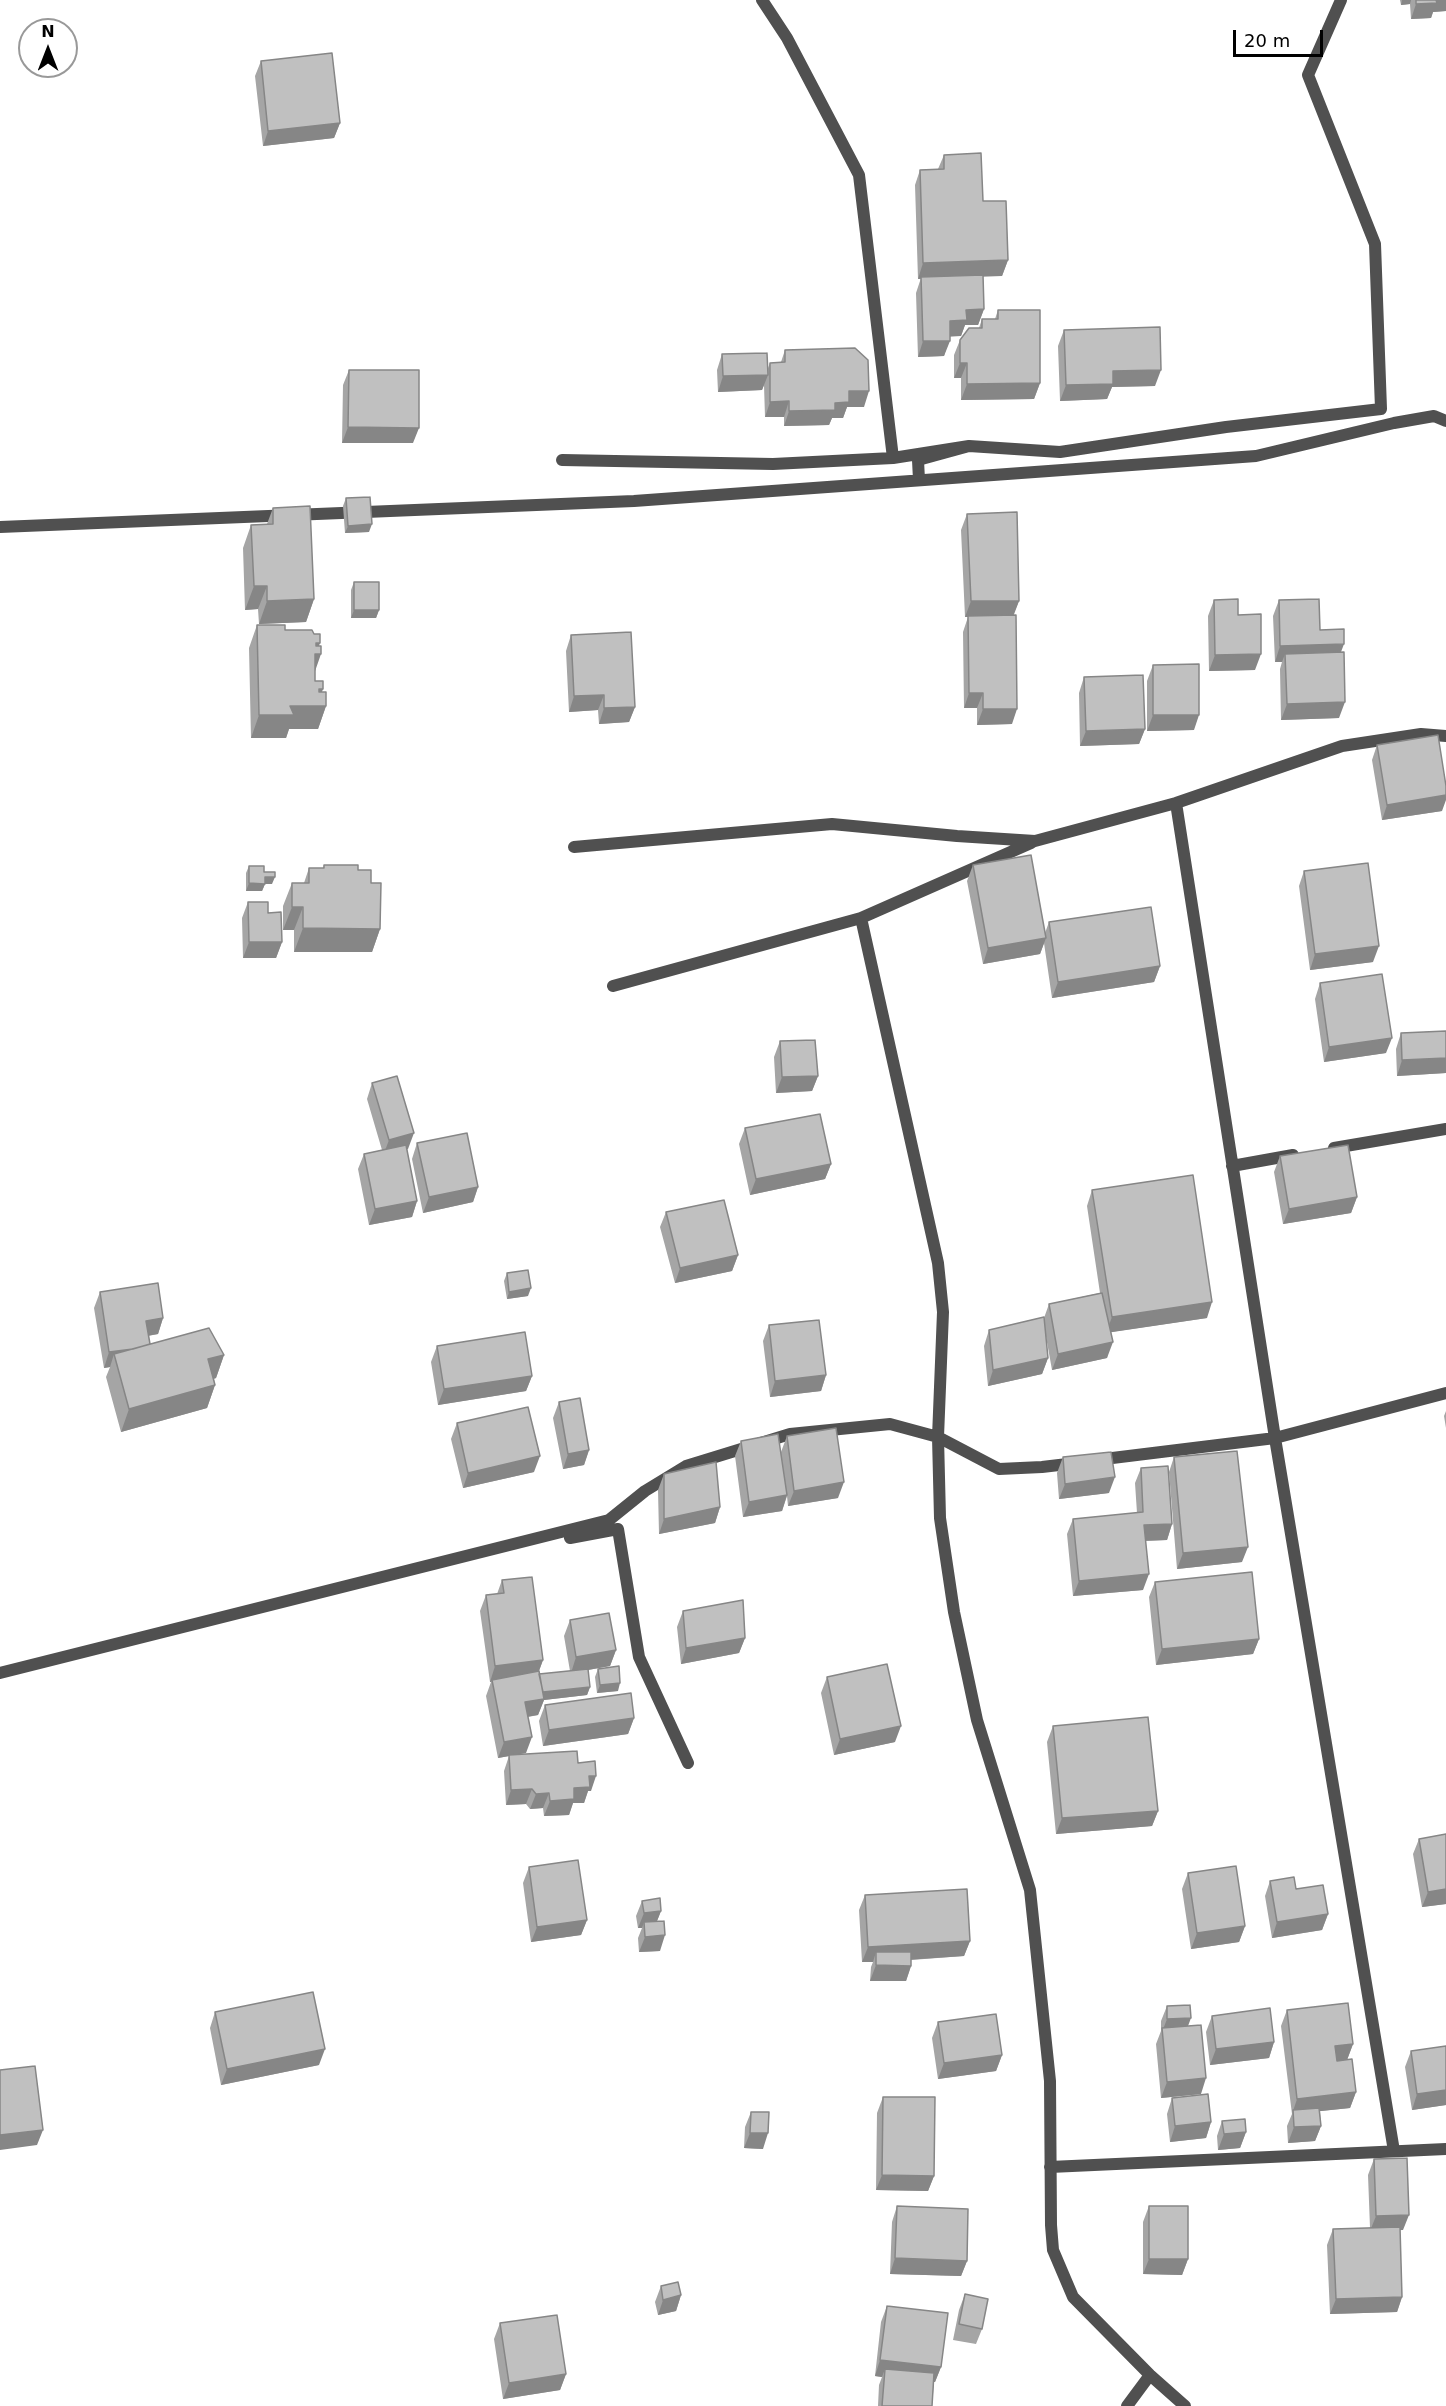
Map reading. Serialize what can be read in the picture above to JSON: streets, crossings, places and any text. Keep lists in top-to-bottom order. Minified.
{"scale_bar":"20 m","north":"top"}
